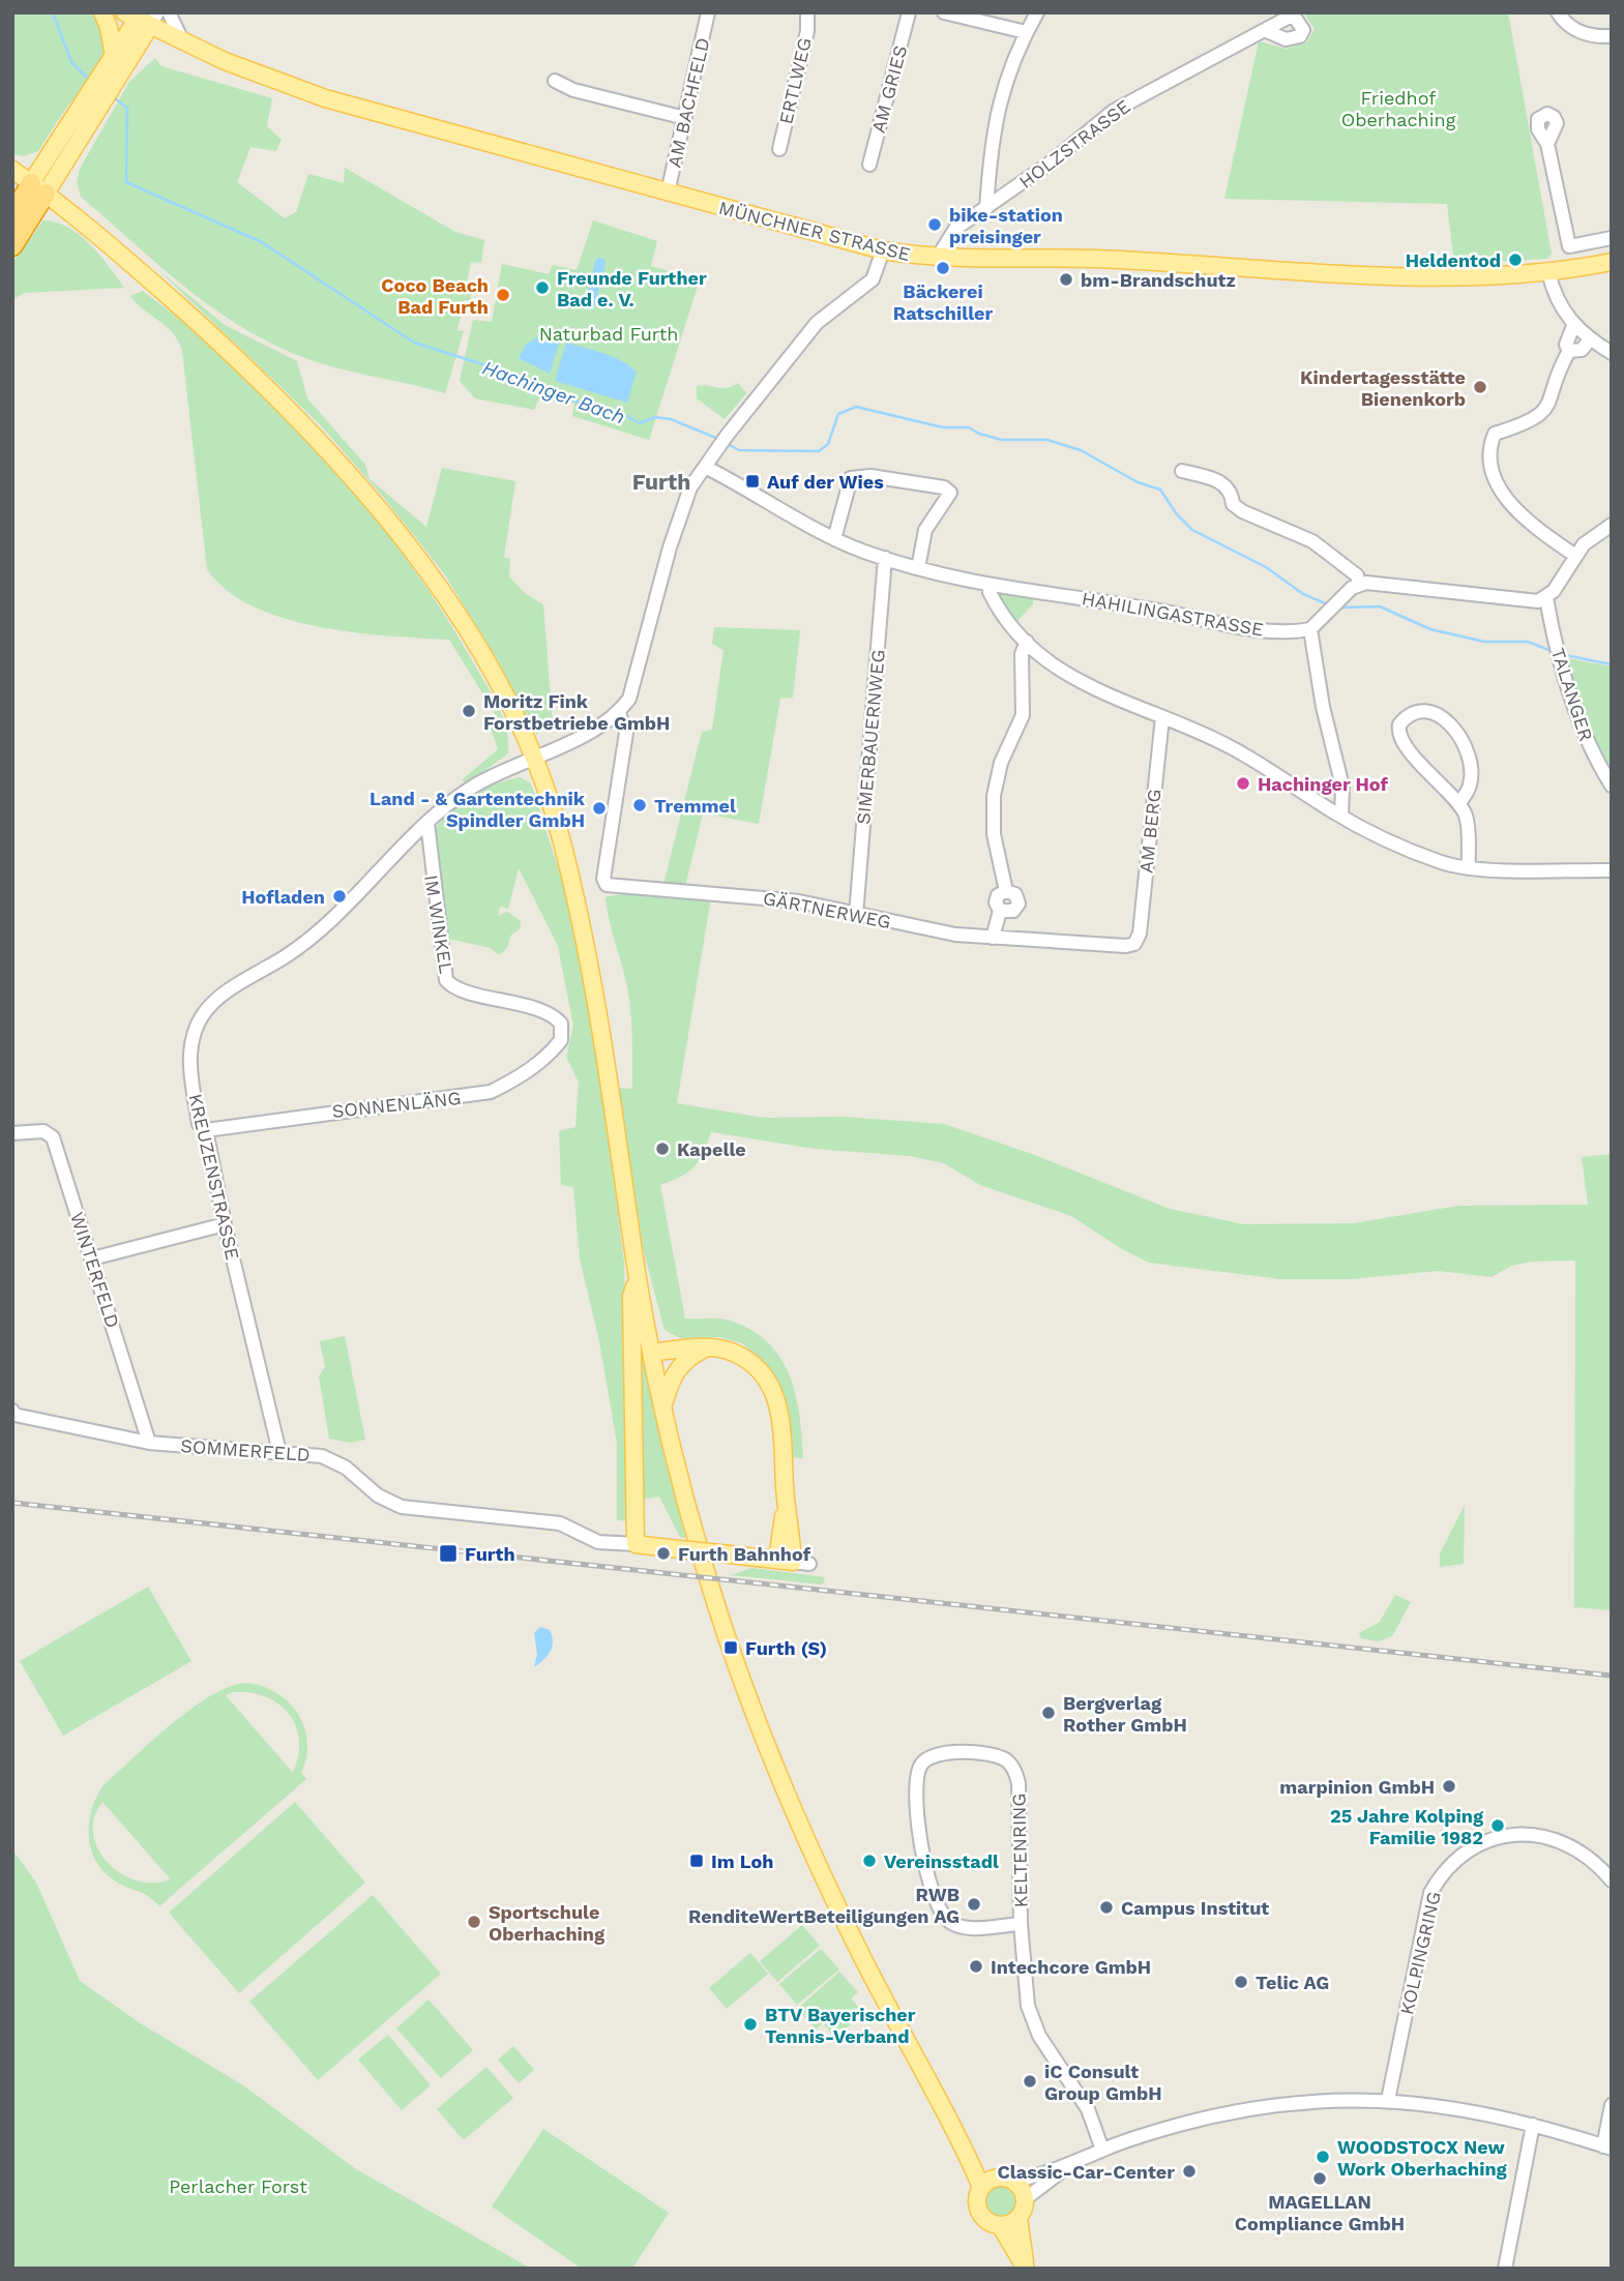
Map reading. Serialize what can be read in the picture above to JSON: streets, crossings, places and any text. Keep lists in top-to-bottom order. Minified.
{"streets":{"main road":["MÜNCHNER STRASSE"],"street":["ERTLWEG","AM GRIES","AM BACHFELD","HOLZSTRASSE","HAHILINGASTRASSE","TALANGER","SIMERBAUERNWEG","AM BERG","GÄRTNERWEG","IM WINKEL","SONNENLÄNG","KREUZENSTRASSE","WINTERFELD","SOMMERFELD","KELTENRING","KOLPINGRING"]},"crossings":[["AM BACHFELD","MÜNCHNER STRASSE"],["HOLZSTRASSE","MÜNCHNER STRASSE"],["HAHILINGASTRASSE","SIMERBAUERNWEG"],["SIMERBAUERNWEG","GÄRTNERWEG"],["AM BERG","GÄRTNERWEG"],["GÄRTNERWEG","KREUZENSTRASSE"],["IM WINKEL","SONNENLÄNG"],["IM WINKEL","KREUZENSTRASSE"],["SONNENLÄNG","KREUZENSTRASSE"],["KREUZENSTRASSE","SOMMERFELD"],["WINTERFELD","SOMMERFELD"]],"districts":["Furth"],"water":["Hachinger Bach"],"parks":["Friedhof Oberhaching","Naturbad Furth","Perlacher Forst"],"places":{"other":["bike-station preisinger","Heldentod","Bäckerei Ratschiller","bm-Brandschutz","Freunde Further Bad e. V.","Coco Beach Bad Furth","Kindertagesstätte Bienenkorb","Moritz Fink Forstbetriebe GmbH","Hachinger Hof","Tremmel","Land - & Gartentechnik Spindler GmbH","Hofladen","Kapelle","Furth Bahnhof","Bergverlag Rother GmbH","marpinion GmbH","25 Jahre Kolping Familie 1982","Vereinsstadl","RWB RenditeWertBeteiligungen AG","Campus Institut","Sportschule Oberhaching","Intechcore GmbH","Telic AG","BTV Bayerischer Tennis-Verband","iC Consult Group GmbH","WOODSTOCX New Work Oberhaching","Classic-Car-Center","MAGELLAN Compliance GmbH"],"transit":["Auf der Wies","Furth","Furth (S)","Im Loh"]}}
